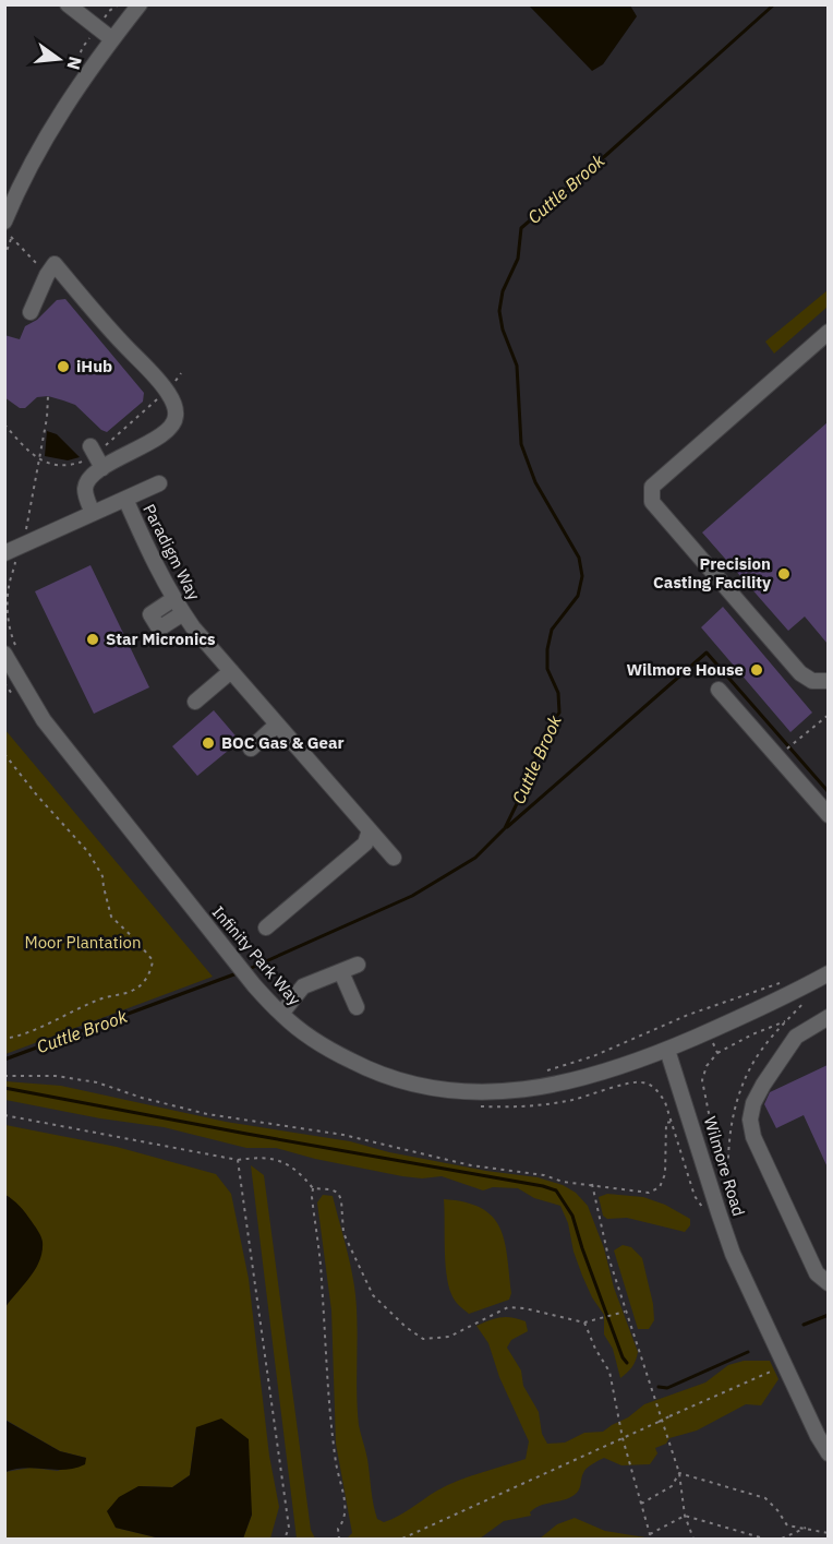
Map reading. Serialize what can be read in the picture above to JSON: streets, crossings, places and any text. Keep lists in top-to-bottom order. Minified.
{"streets":{"street":["Paradigm Way","Infinity Park Way","Wilmore Road"]},"crossings":[["Infinity Park Way","Wilmore Road"]],"water":["Cuttle Brook"],"parks":["Moor Plantation"],"places":["iHub","Precision Casting Facility","Star Micronics","Wilmore House","BOC Gas & Gear"],"north":"right"}
